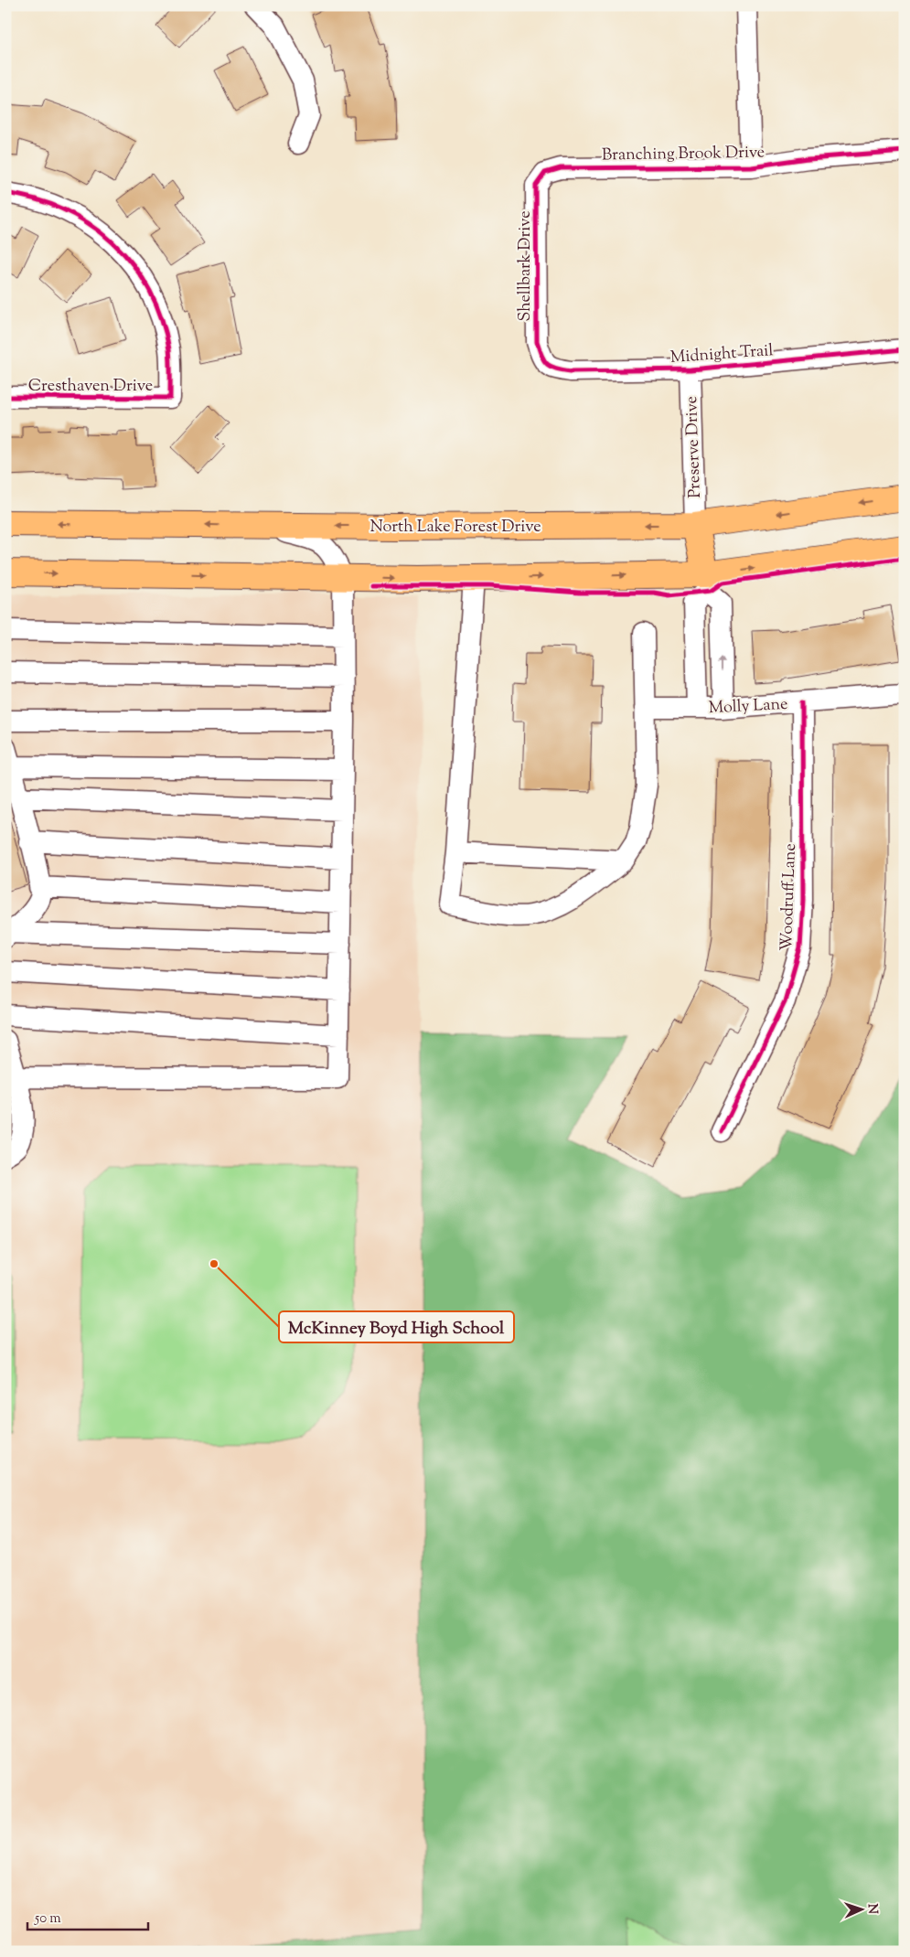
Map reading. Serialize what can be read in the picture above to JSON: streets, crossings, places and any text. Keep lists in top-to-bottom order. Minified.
{"streets":{"main road":["North Lake Forest Drive"],"street":["Branching Brook Drive","Shellbark Drive","Midnight Trail","Cresthaven Drive","Preserve Drive","Molly Lane","Woodruff Lane"]},"crossings":[["Branching Brook Drive","Shellbark Drive"],["Shellbark Drive","Midnight Trail"],["Midnight Trail","Preserve Drive"],["Preserve Drive","North Lake Forest Drive"],["Molly Lane","Woodruff Lane"]],"places":["McKinney Boyd High School"],"scale_bar":"50 m","north":"right"}
